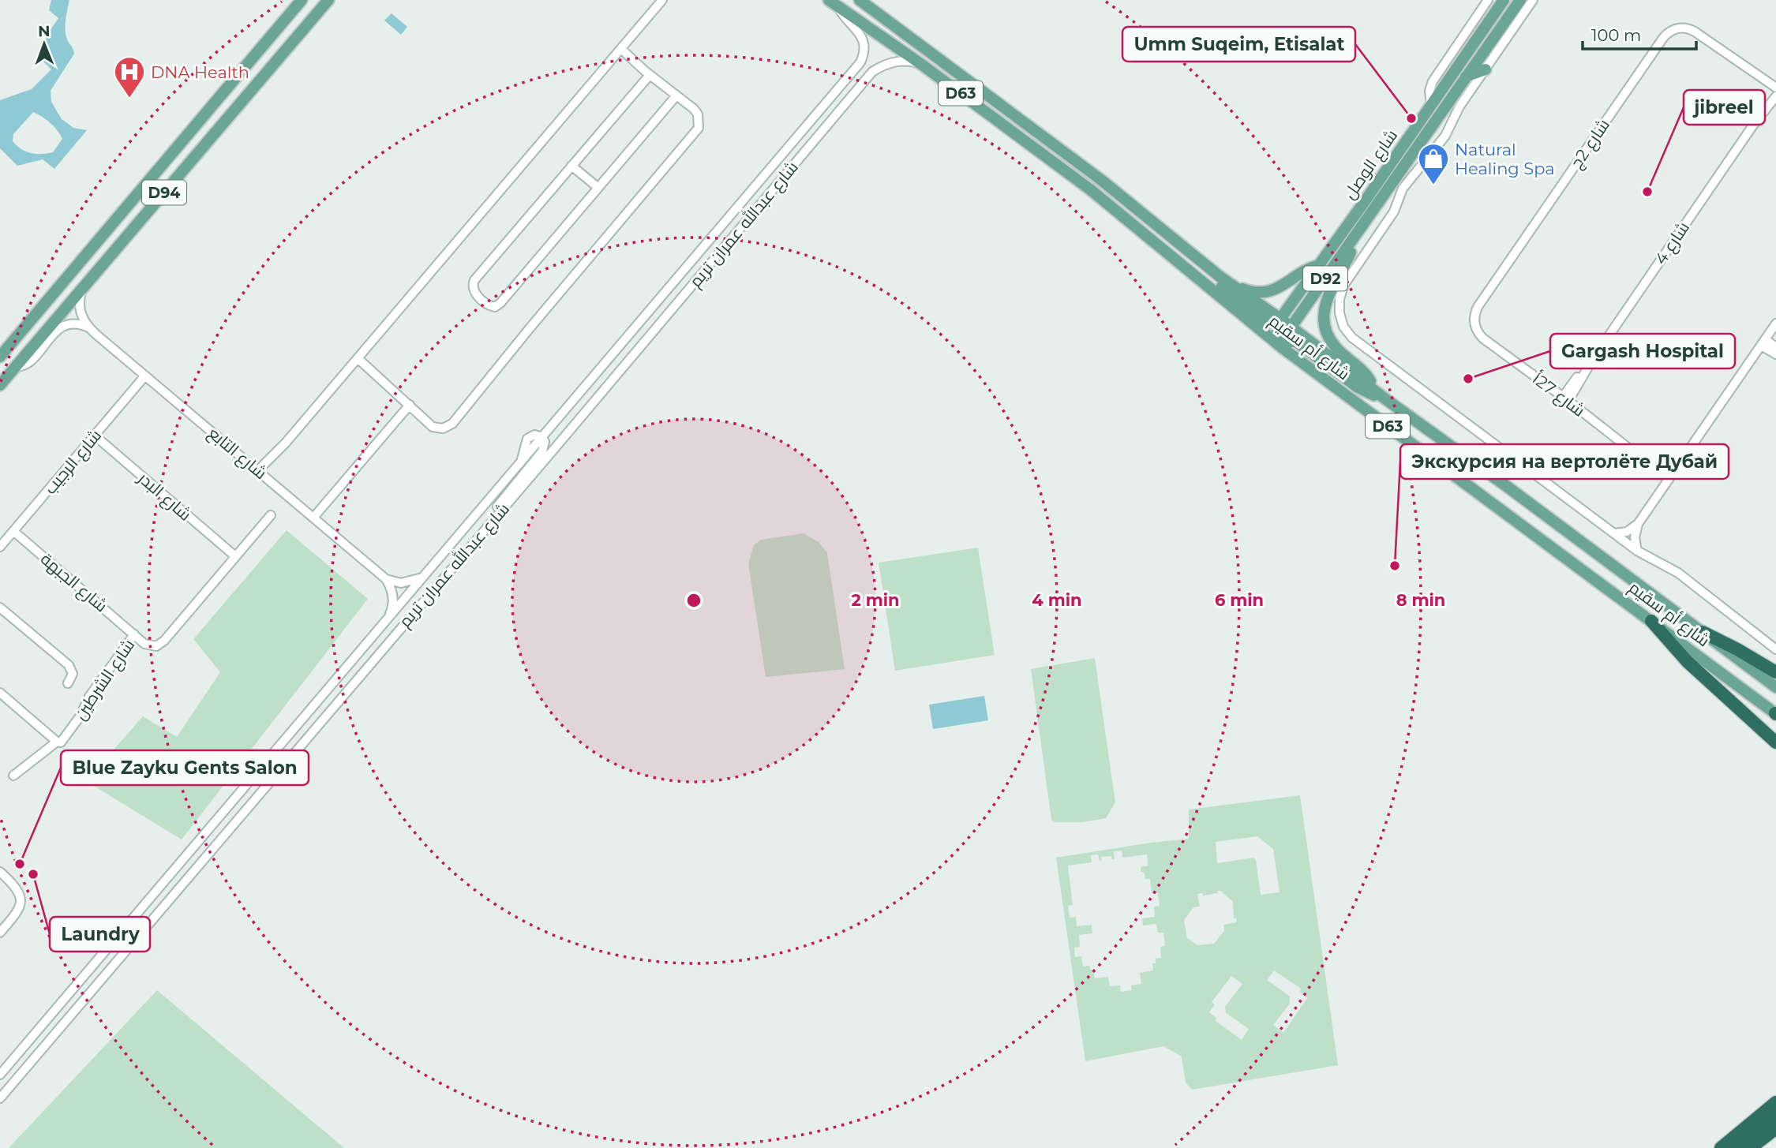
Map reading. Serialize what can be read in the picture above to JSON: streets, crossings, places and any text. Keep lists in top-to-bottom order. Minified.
{"streets":{"main road":["D63","شارع الوصل","D94","D92","شارع أم سقيم"],"street":["شارع 2ج","شارع عبدالله عمران تريم","شارع 4","شارع 27أ","شارع التابع","شارع الرجيب","شارع البدر","شارع الجبهة","شارع الشرطين"]},"crossings":[["شارع 2ج","شارع 4"],["شارع 2ج","شارع 27أ"],["شارع الوصل","شارع أم سقيم"],["شارع عبدالله عمران تريم","شارع أم سقيم"],["شارع 4","شارع 27أ"],["شارع التابع","شارع الرجيب"],["شارع الرجيب","شارع البدر"],["شارع الرجيب","شارع الجبهة"],["شارع البدر","شارع الشرطين"],["شارع الجبهة","شارع الشرطين"]],"places":{"hospital":["DNA Health"],"other":["Umm Suqeim, Etisalat","jibreel","Gargash Hospital","Экскурсия на вертолёте Дубай","Blue Zayku Gents Salon","Laundry"],"shop":["Natural Healing Spa"]},"scale_bar":"100 m","north":"top","rings":["2 min","4 min","6 min","8 min"]}
